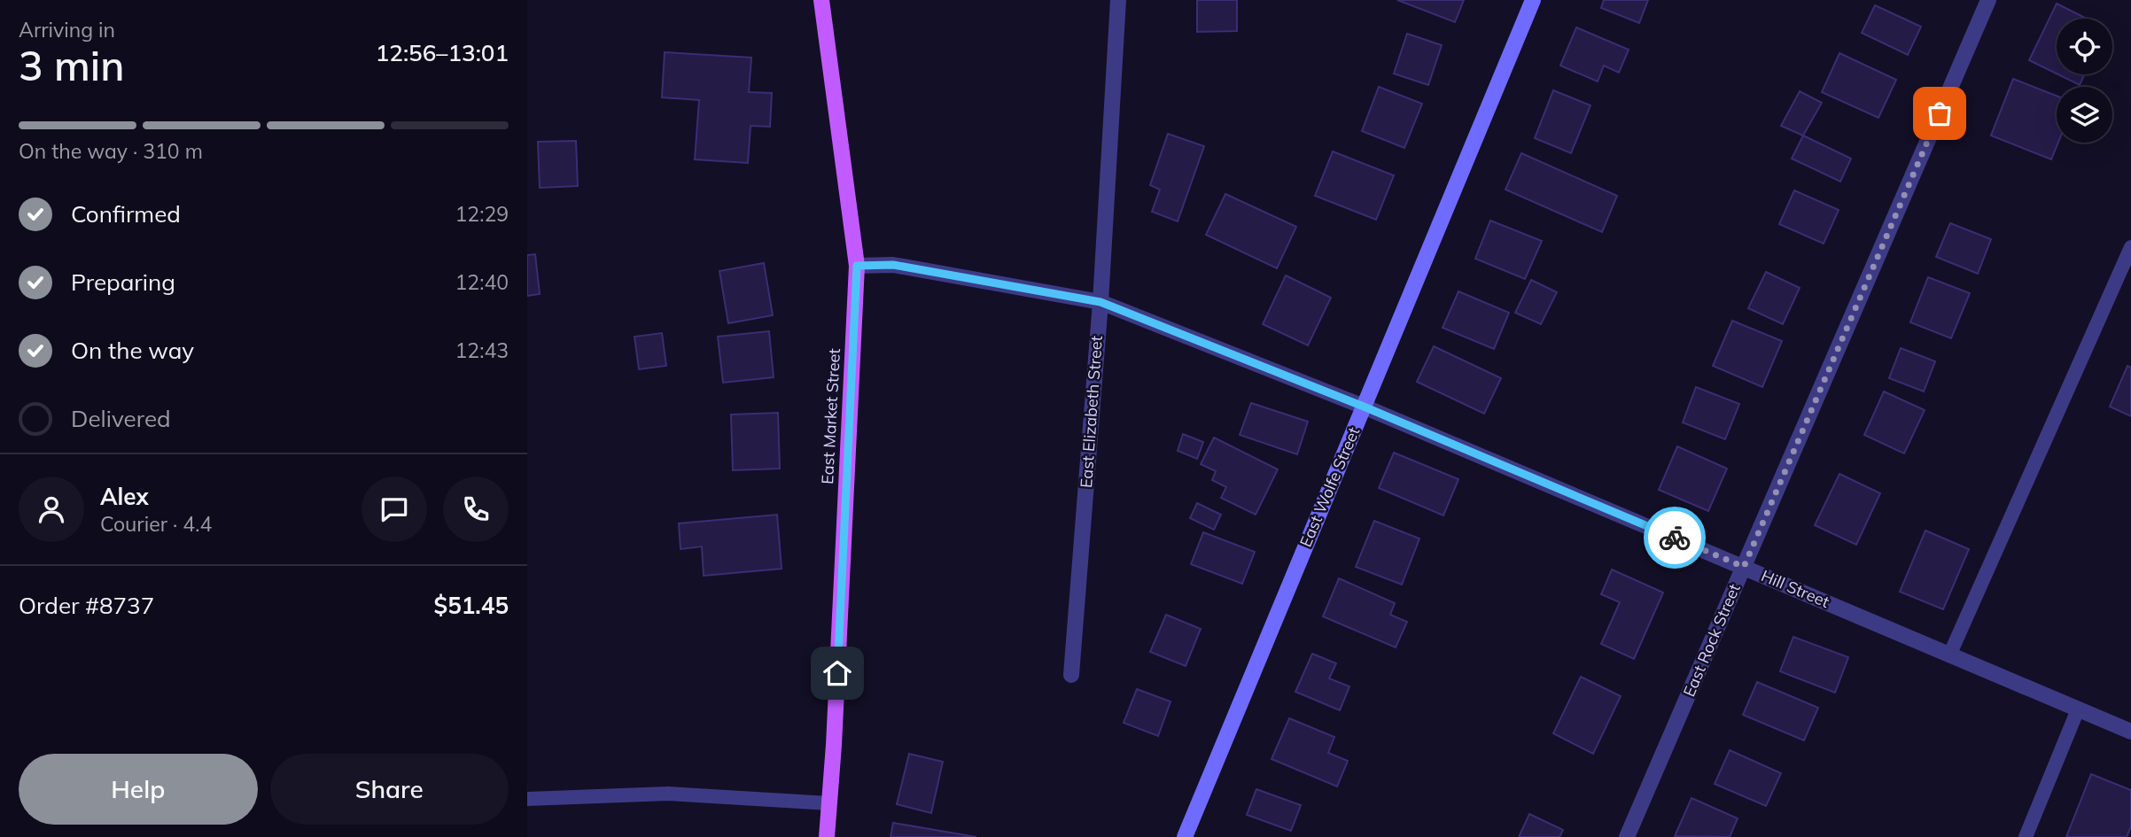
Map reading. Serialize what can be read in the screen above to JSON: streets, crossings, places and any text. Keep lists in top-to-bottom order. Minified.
{"streets":{"main road":["East Market Street"],"street":["East Elizabeth Street","East Wolfe Street","Hill Street","East Rock Street"]},"crossings":[["East Elizabeth Street","Hill Street"],["East Market Street","Hill Street"],["East Wolfe Street","Hill Street"],["Hill Street","East Rock Street"]],"page":{"heading":["3 min","Arriving in","12:56–13:01"],"panel":["Alex","Courier · 4.4","Order #8737","$51.45"],"bar":"On the way · 310 m","list":[["Confirmed","12:29"],["Preparing","12:40"],["On the way","12:43"],"Delivered"],"buttons":["Help","Share"]}}
